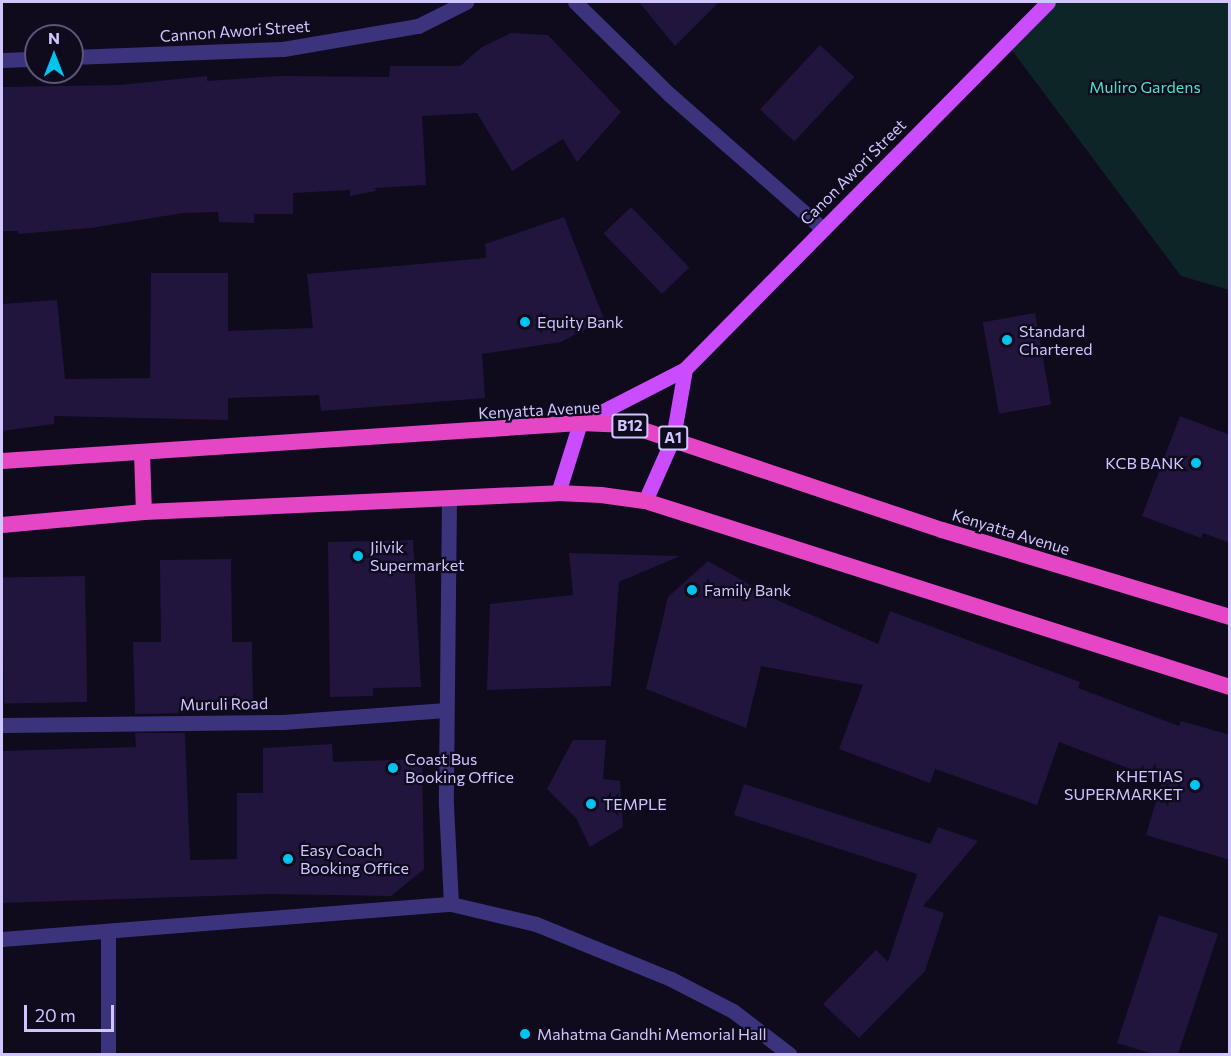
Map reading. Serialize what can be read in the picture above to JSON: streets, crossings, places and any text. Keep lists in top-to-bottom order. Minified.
{"streets":{"highway":["Kenyatta Avenue","B12"],"main road":["Canon Awori Street","A1"],"street":["Cannon Awori Street","Muruli Road"]},"crossings":[["Canon Awori Street","Kenyatta Avenue"],["Canon Awori Street","A1"],["Kenyatta Avenue","A1"]],"parks":["Muliro Gardens"],"places":["Equity Bank","Standard Chartered","KCB BANK","Jilvik Supermarket","Family Bank","Coast Bus Booking Office","KHETIAS SUPERMARKET","TEMPLE","Easy Coach Booking Office","Mahatma Gandhi Memorial Hall"],"scale_bar":"20 m","north":"top"}
